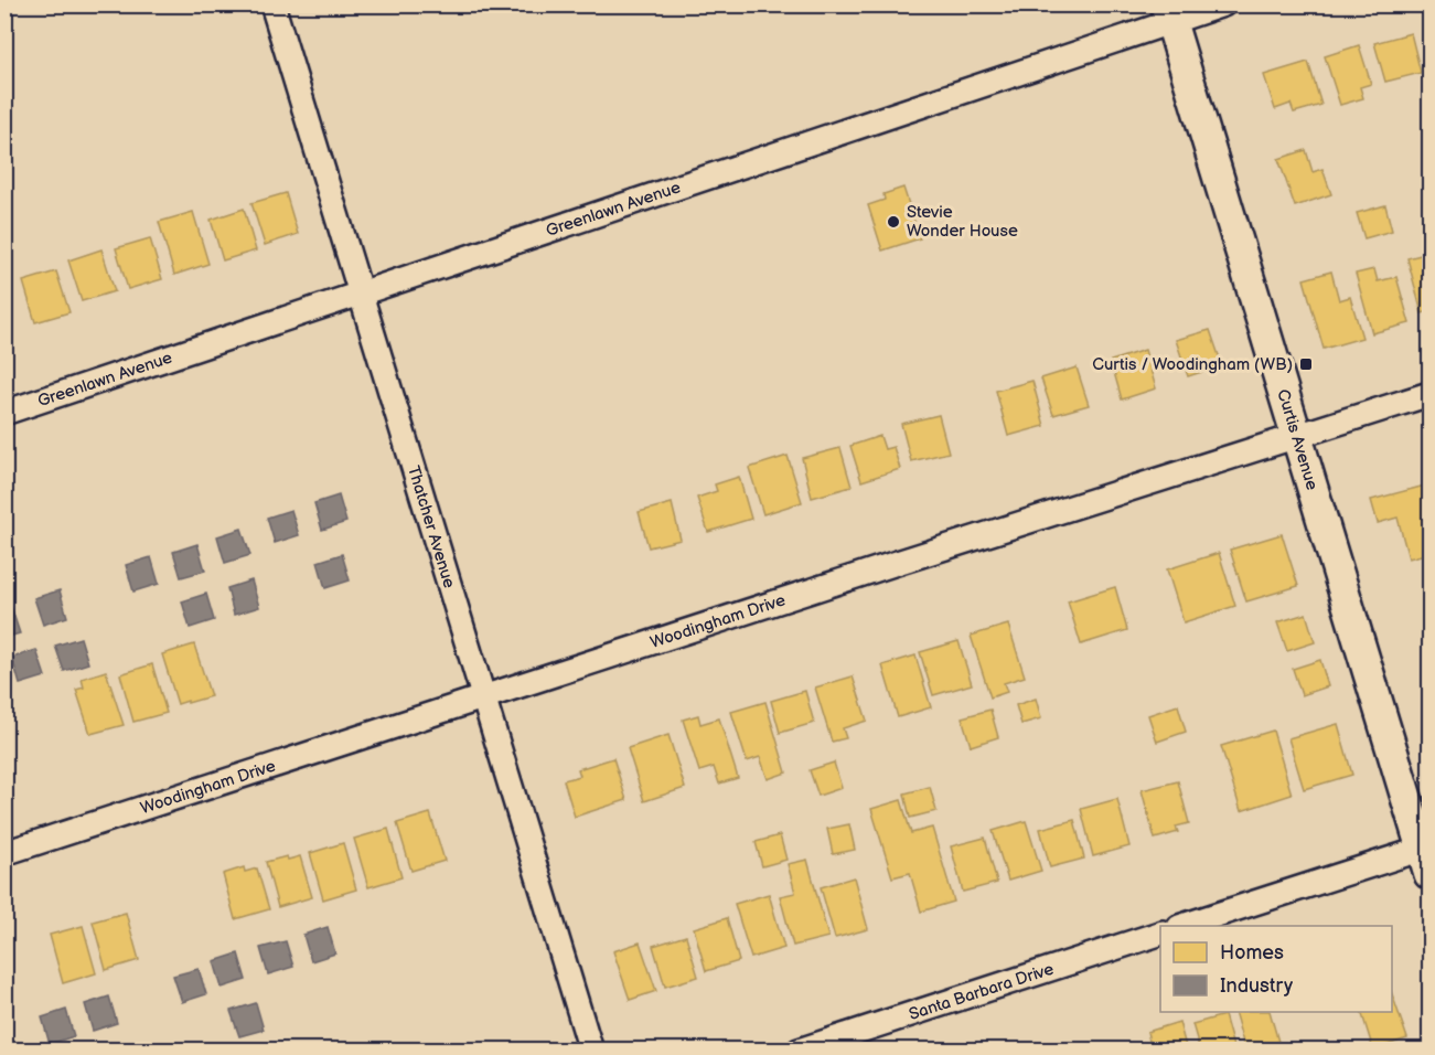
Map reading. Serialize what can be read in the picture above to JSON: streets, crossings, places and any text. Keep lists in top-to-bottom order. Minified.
{"streets":{"street":["Greenlawn Avenue","Curtis Avenue","Thatcher Avenue","Woodingham Drive","Santa Barbara Drive"]},"crossings":[["Greenlawn Avenue","Curtis Avenue"],["Greenlawn Avenue","Thatcher Avenue"],["Curtis Avenue","Woodingham Drive"],["Thatcher Avenue","Woodingham Drive"]],"places":{"other":["Stevie Wonder House"],"transit":["Curtis / Woodingham (WB)"]},"legend":["Homes","Industry"]}
